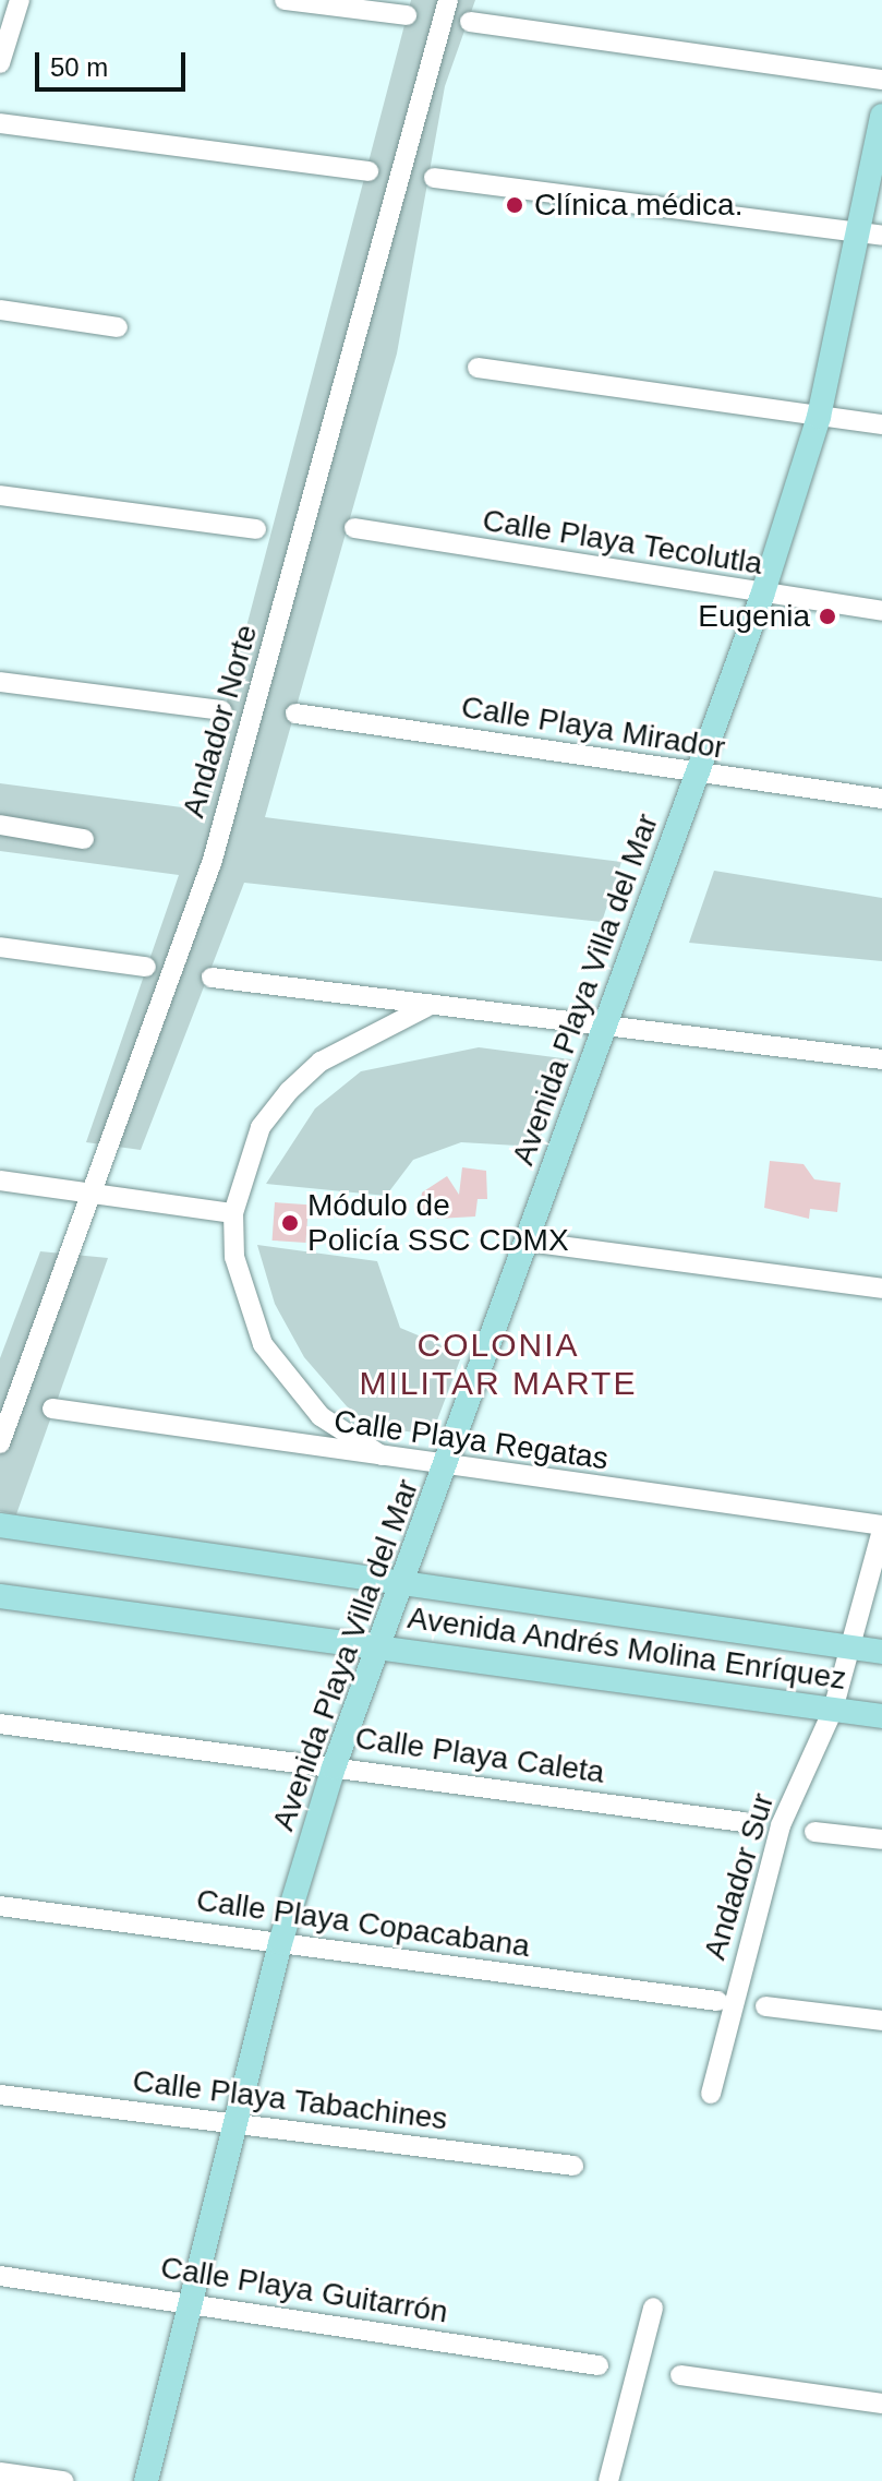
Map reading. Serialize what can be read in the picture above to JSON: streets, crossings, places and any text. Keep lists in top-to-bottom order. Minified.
{"streets":{"main road":["Avenida Playa Villa del Mar","Avenida Andrés Molina Enríquez"],"street":["Calle Playa Tecolutla","Andador Norte","Calle Playa Mirador","Calle Playa Regatas","Calle Playa Caleta","Andador Sur","Calle Playa Copacabana","Calle Playa Tabachines","Calle Playa Guitarrón"]},"crossings":[["Calle Playa Tecolutla","Avenida Playa Villa del Mar"],["Calle Playa Mirador","Avenida Playa Villa del Mar"],["Avenida Playa Villa del Mar","Calle Playa Regatas"],["Avenida Playa Villa del Mar","Avenida Andrés Molina Enríquez"],["Avenida Playa Villa del Mar","Calle Playa Caleta"],["Avenida Playa Villa del Mar","Calle Playa Copacabana"],["Avenida Playa Villa del Mar","Calle Playa Tabachines"],["Avenida Playa Villa del Mar","Calle Playa Guitarrón"],["Calle Playa Regatas","Andador Sur"],["Avenida Andrés Molina Enríquez","Andador Sur"]],"districts":["COLONIA MILITAR MARTE"],"places":["Clínica médica.","Eugenia","Módulo de Policía SSC CDMX"],"scale_bar":"50 m"}
